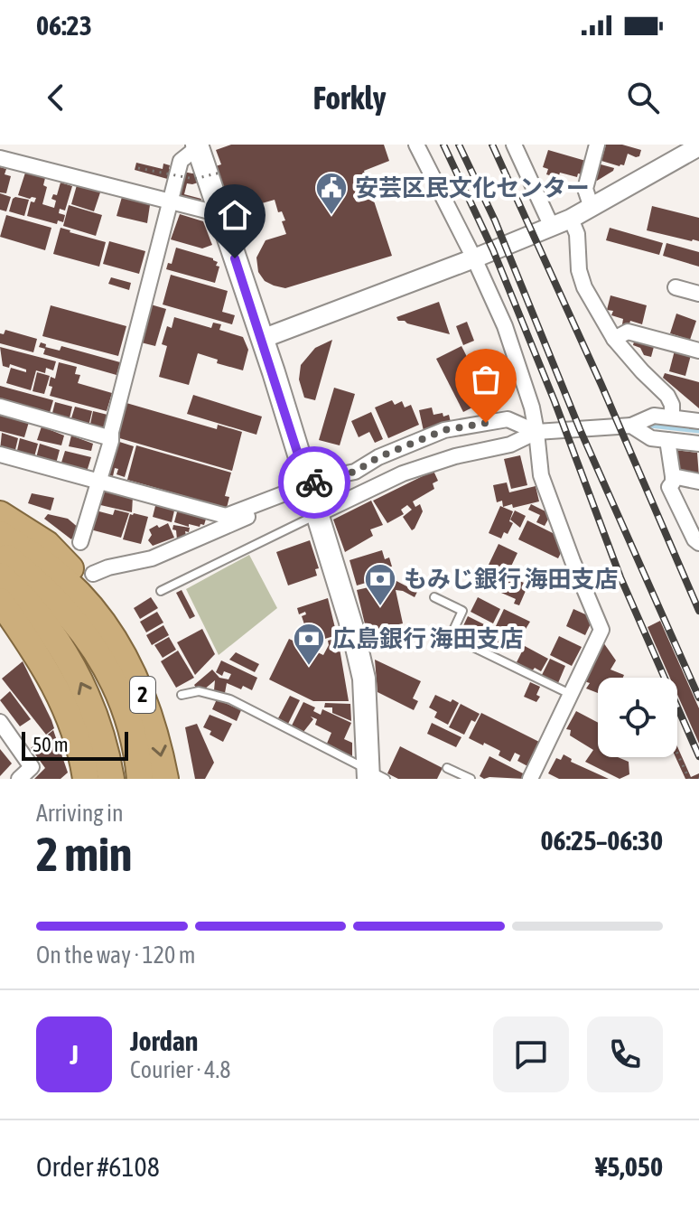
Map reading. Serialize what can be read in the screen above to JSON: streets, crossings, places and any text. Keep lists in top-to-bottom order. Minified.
{"streets":{"highway":["2"]},"places":{"public building":["安芸区民文化センター"],"bank":["もみじ銀行 海田支店","広島銀行 海田支店"]},"scale_bar":"50 m","page":{"status":"06:23","header":"Forkly","scale":"50 m","heading":["2 min","Arriving in","06:25–06:30"],"panel":["Jordan","Courier · 4.8","Order #6108","¥5,050"],"bar":"On the way · 120 m","round":"J"}}
